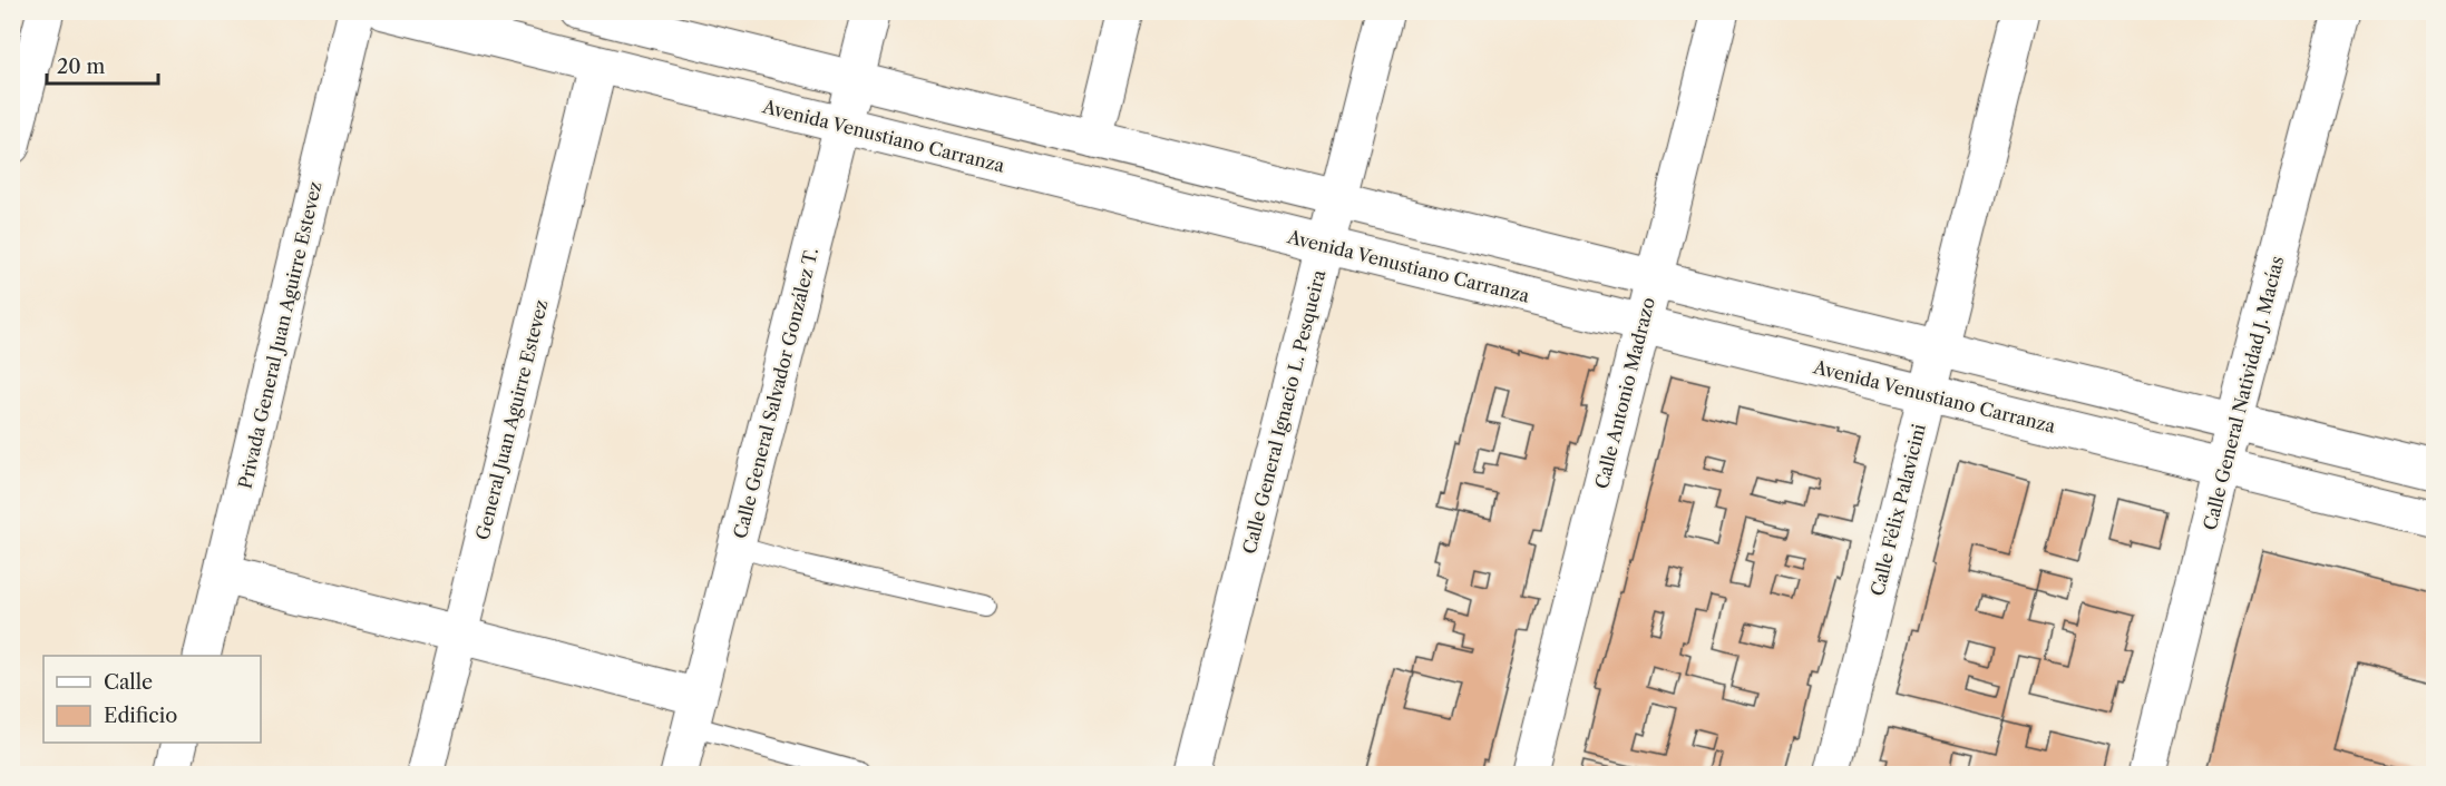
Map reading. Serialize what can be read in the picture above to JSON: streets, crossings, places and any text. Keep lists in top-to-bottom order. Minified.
{"streets":{"street":["Avenida Venustiano Carranza","Privada General Juan Aguirre Estevez","Calle General Salvador González T.","Calle Antonio Madrazo","Calle General Natividad J. Macías","Calle General Ignacio L. Pesqueira","General Juan Aguirre Estevez","Calle Félix Palavicini"]},"crossings":[["Avenida Venustiano Carranza","Calle General Salvador González T."],["Avenida Venustiano Carranza","Calle Antonio Madrazo"],["Avenida Venustiano Carranza","Calle General Natividad J. Macías"],["Avenida Venustiano Carranza","Calle General Ignacio L. Pesqueira"],["Avenida Venustiano Carranza","General Juan Aguirre Estevez"],["Avenida Venustiano Carranza","Calle Félix Palavicini"]],"legend":["Calle","Edificio"],"scale_bar":"20 m"}
